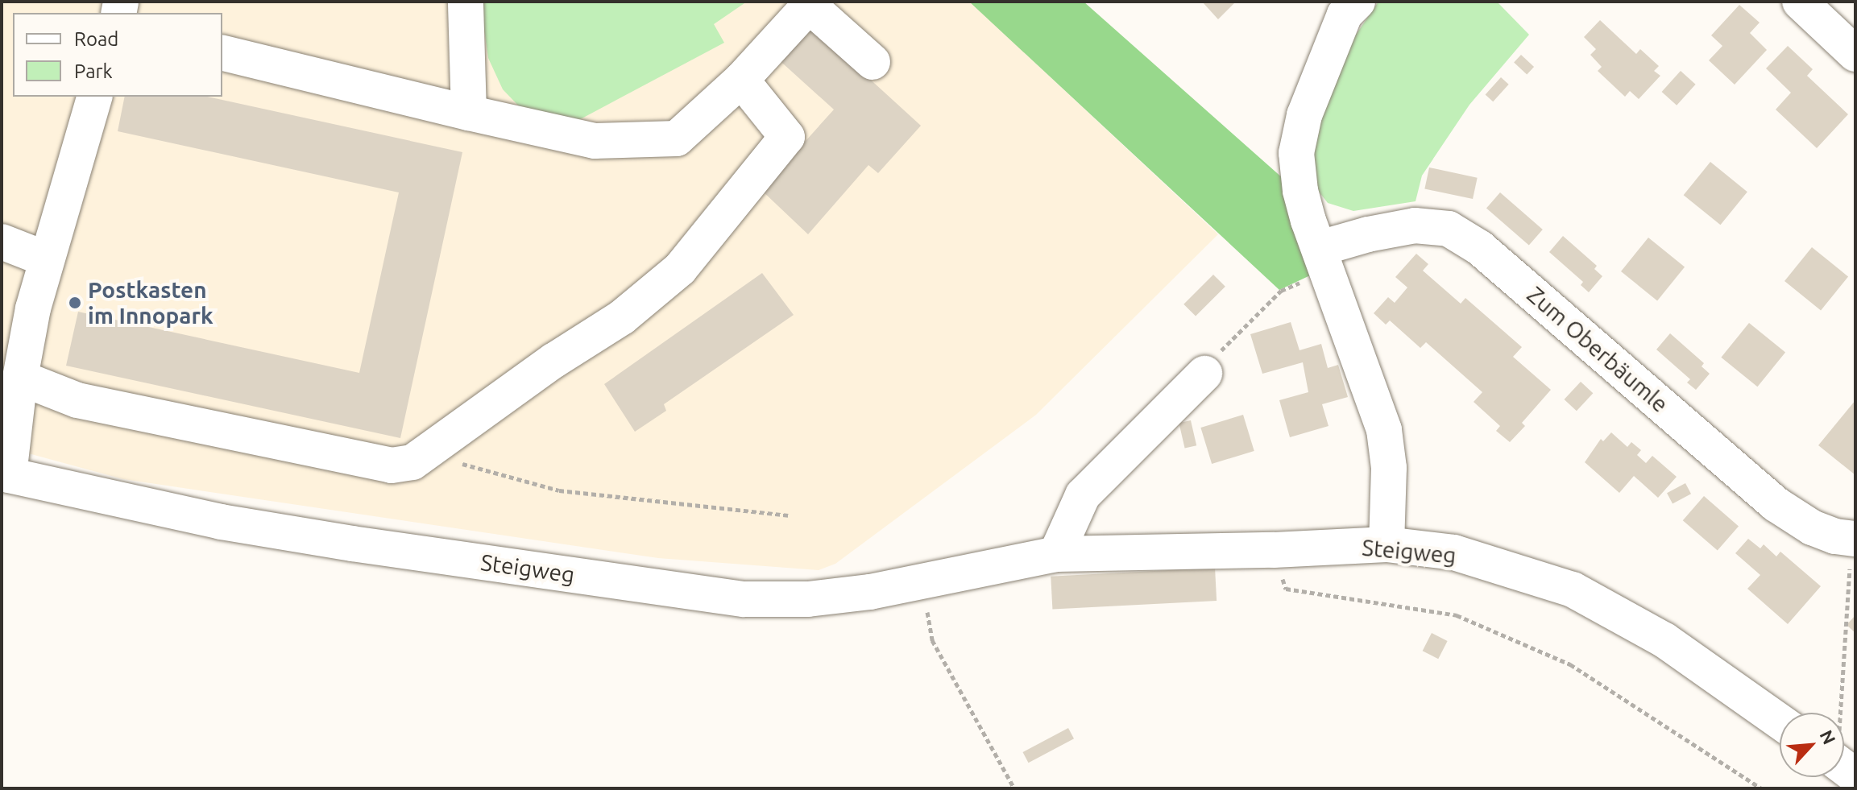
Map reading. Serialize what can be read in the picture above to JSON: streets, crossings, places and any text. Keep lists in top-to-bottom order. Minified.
{"streets":{"street":["Zum Oberbäumle","Steigweg"]},"places":["Postkasten im Innopark"],"legend":["Road","Park"],"north":"top right"}
